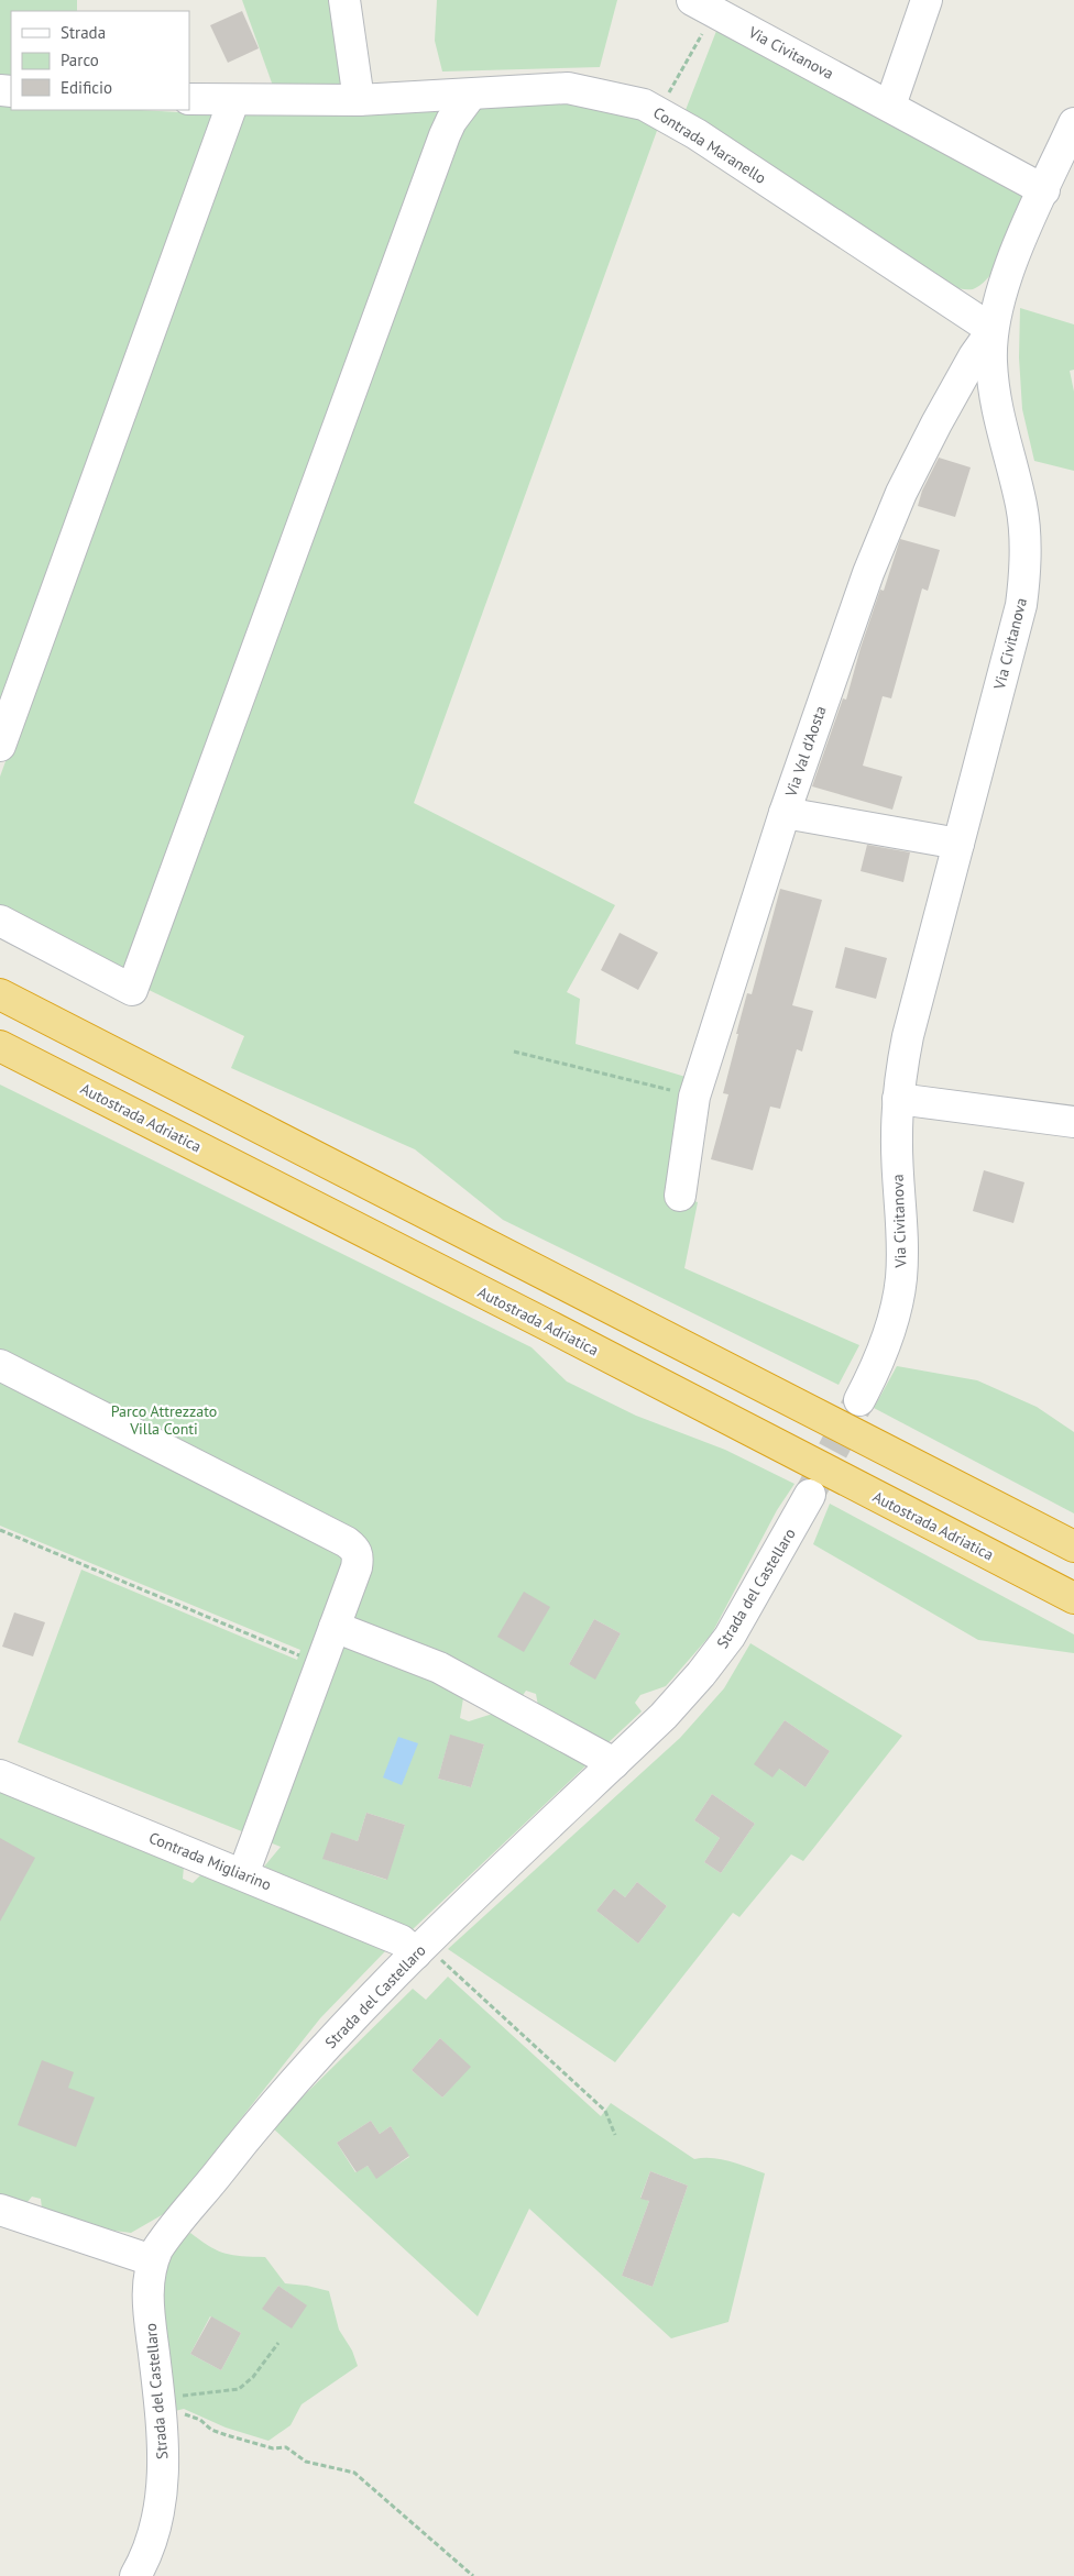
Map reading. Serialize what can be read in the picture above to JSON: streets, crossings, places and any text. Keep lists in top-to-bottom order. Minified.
{"streets":{"highway":["Autostrada Adriatica"],"street":["Via Civitanova","Contrada Maranello","Via Val d'Aosta","Strada del Castellaro","Contrada Migliarino"]},"crossings":[["Via Civitanova","Contrada Maranello"],["Via Civitanova","Via Val d'Aosta"],["Contrada Maranello","Via Val d'Aosta"],["Strada del Castellaro","Contrada Migliarino"]],"parks":["Parco Attrezzato Villa Conti"],"legend":["Strada","Parco","Edificio"]}
